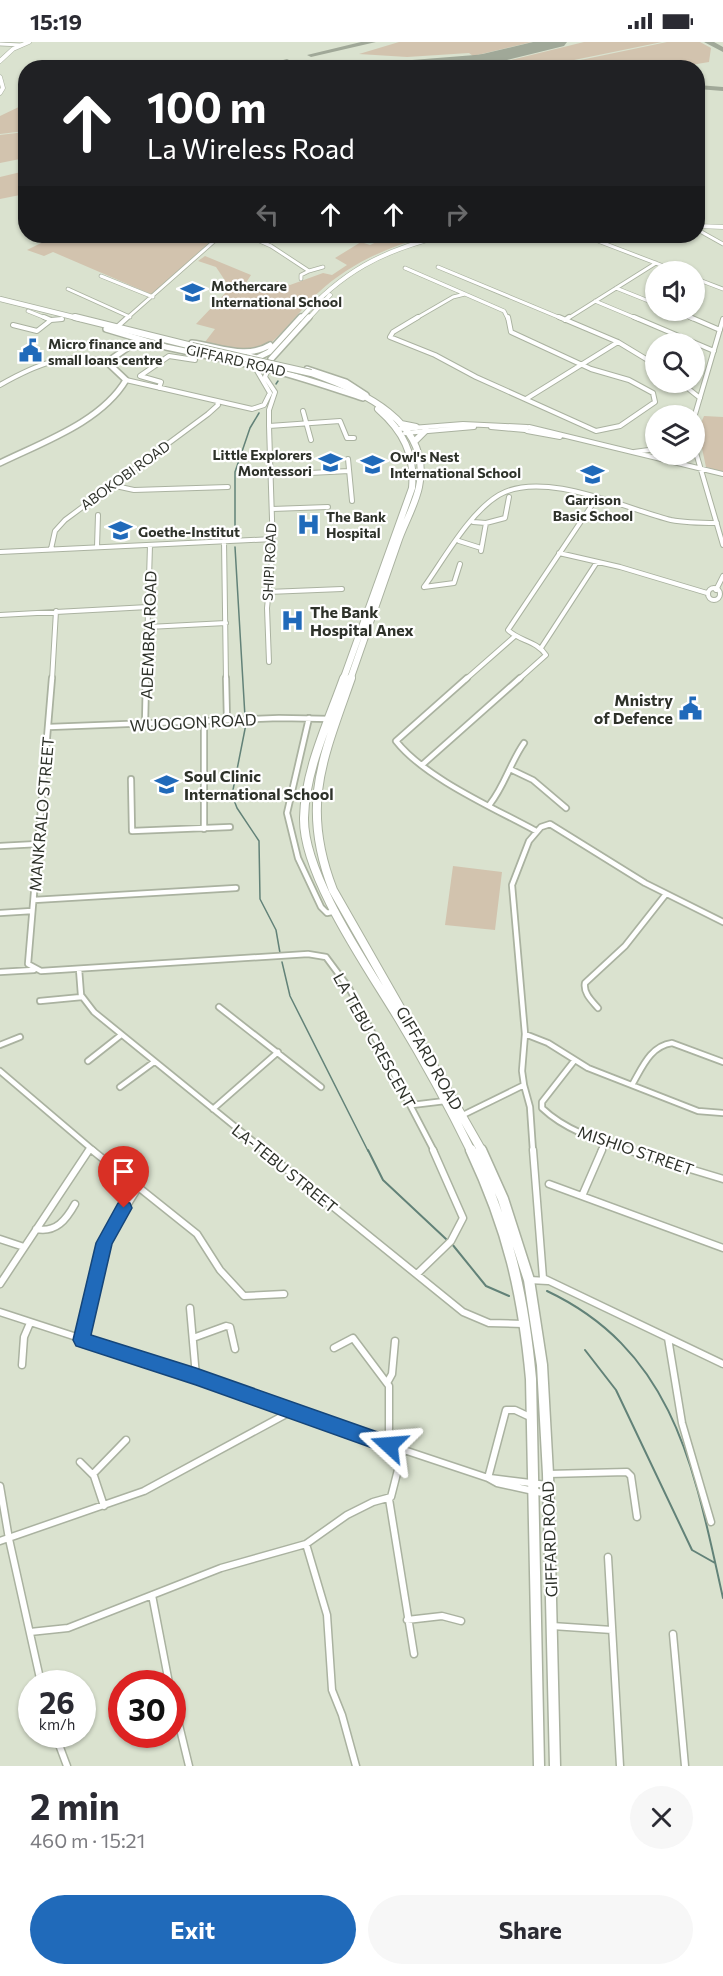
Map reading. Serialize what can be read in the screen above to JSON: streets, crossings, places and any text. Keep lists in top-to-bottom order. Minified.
{"streets":{"main road":["GIFFARD ROAD"],"street":["ABOKOBI ROAD","SHIPI ROAD","ADEMBRA ROAD","WUOGON ROAD","MANKRALO STREET","LA TEBU CRESCENT","MISHIO STREET","LA-TEBU STREET"]},"crossings":[["GIFFARD ROAD","SHIPI ROAD"],["GIFFARD ROAD","WUOGON ROAD"],["GIFFARD ROAD","LA-TEBU STREET"],["ADEMBRA ROAD","WUOGON ROAD"],["WUOGON ROAD","MANKRALO STREET"],["LA TEBU CRESCENT","LA-TEBU STREET"]],"places":{"school or university":["Mothercare International School","Little Explorers Montessori","Owl's Nest International School","Garrison Basic School","Goethe-Institut","Soul Clinic International School"],"public building":["Micro finance and small loans centre","Mnistry of Defence"],"hospital":["The Bank Hospital","The Bank Hospital Anex"]},"page":{"status":"15:19","turn":["100 m","La Wireless Road"],"speed":"26 km/h","limit":"30","heading":["2 min","460 m · 15:21"],"buttons":["Exit","Share"]}}
